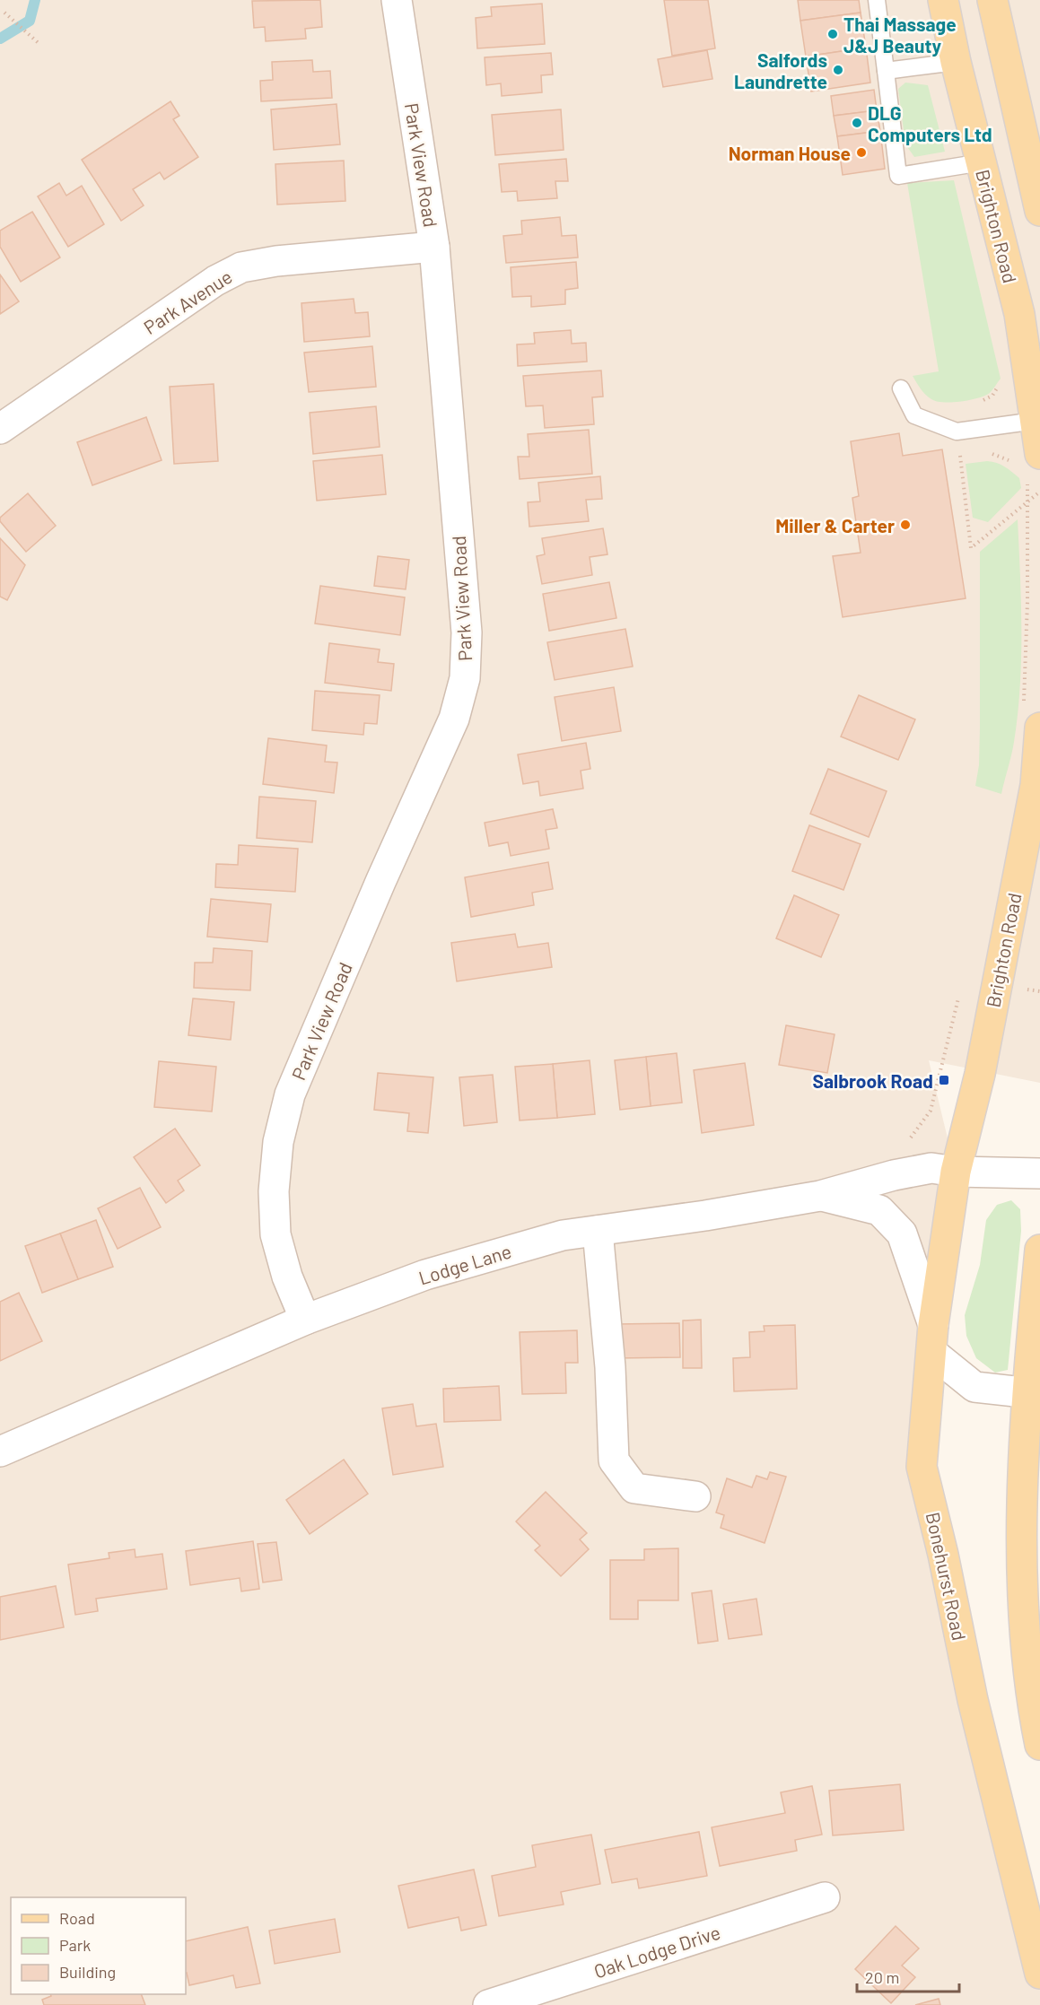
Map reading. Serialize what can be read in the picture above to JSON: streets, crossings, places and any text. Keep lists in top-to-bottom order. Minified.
{"streets":{"main road":["Brighton Road","Bonehurst Road"],"street":["Park View Road","Park Avenue","Lodge Lane","Oak Lodge Drive"]},"crossings":[["Park View Road","Park Avenue"],["Park View Road","Lodge Lane"],["Brighton Road","Lodge Lane"],["Brighton Road","Bonehurst Road"],["Lodge Lane","Bonehurst Road"]],"places":{"other":["Thai Massage J&J Beauty","Salfords Laundrette","DLG Computers Ltd","Norman House","Miller & Carter"],"transit":["Salbrook Road"]},"legend":["Road","Park","Building"],"scale_bar":"20 m"}
